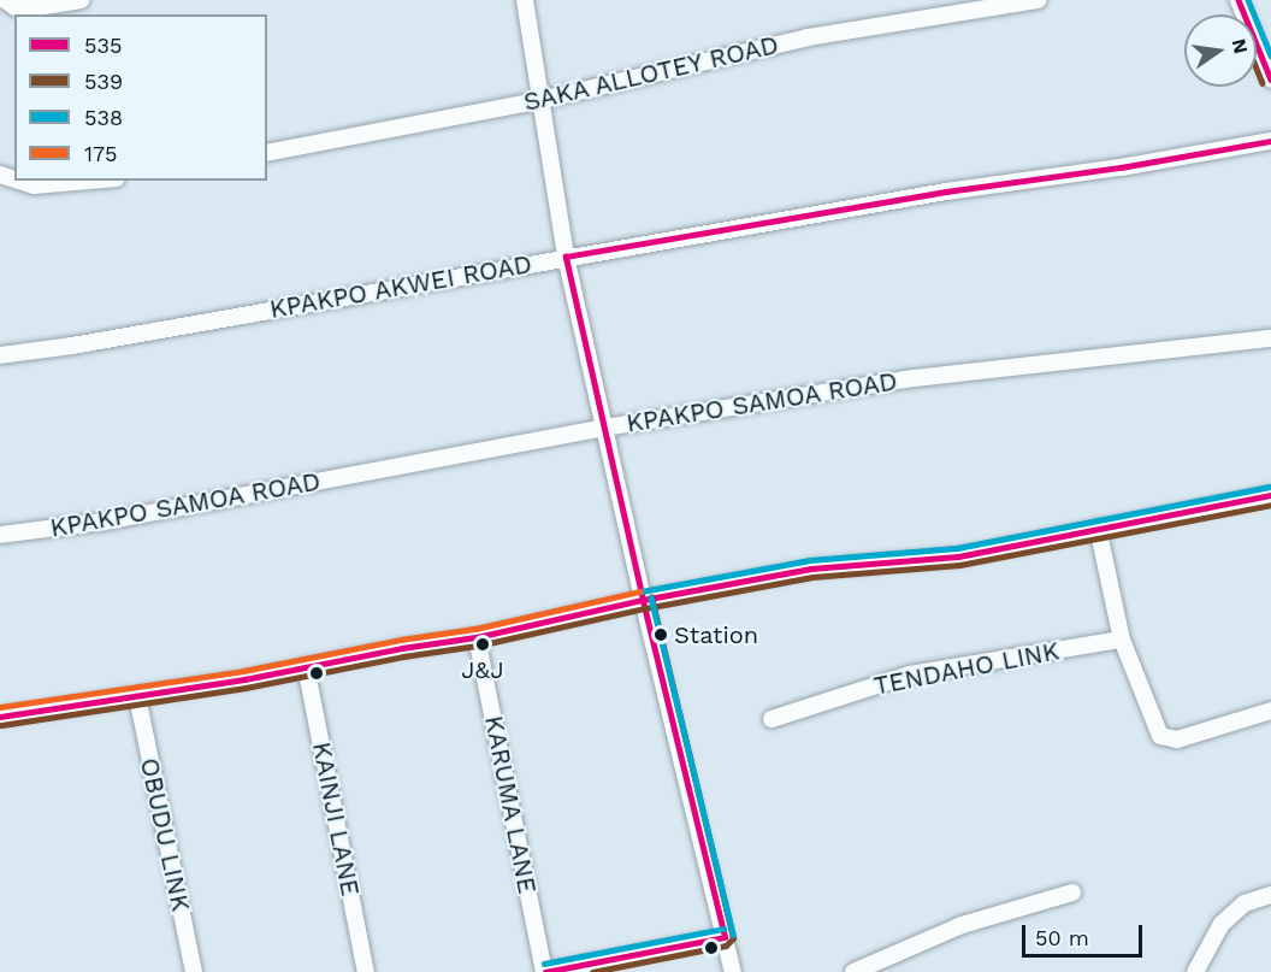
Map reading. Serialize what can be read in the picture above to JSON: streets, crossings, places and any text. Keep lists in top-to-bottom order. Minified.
{"streets":{"street":["SAKA ALLOTEY ROAD","KPAKPO AKWEI ROAD","KPAKPO SAMOA ROAD","TENDAHO LINK","KARUMA LANE","KAINJI LANE","OBUDU LINK"]},"places":["Station","J&J"],"lines":["transit line 535","transit line 538","transit line 539","transit line 175"],"legend":["535","539","538","175"],"scale_bar":"50 m","north":"right"}
